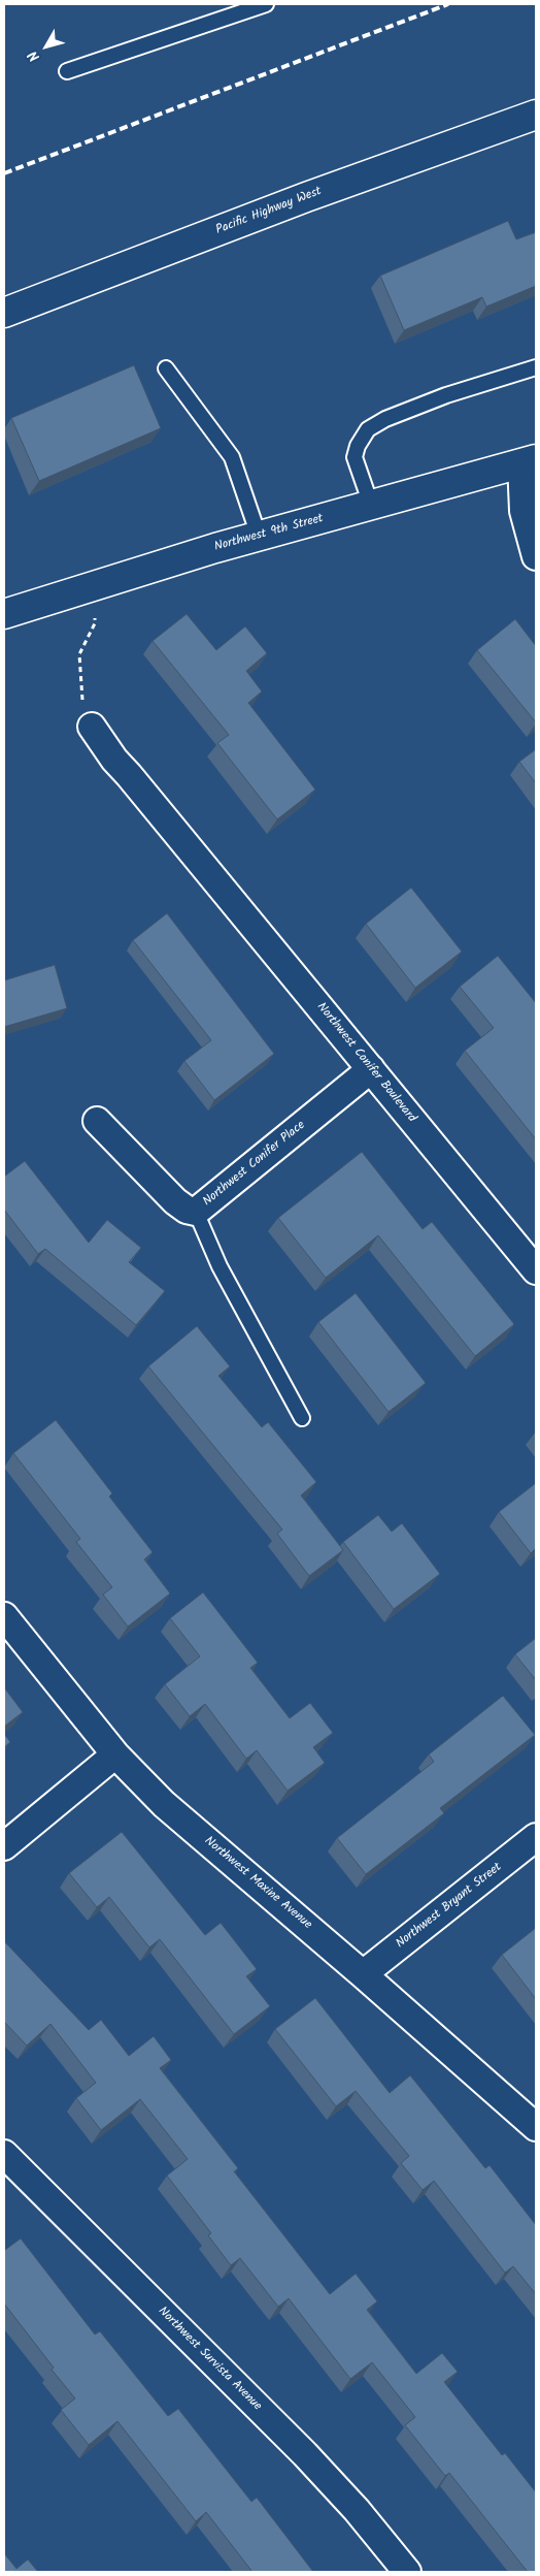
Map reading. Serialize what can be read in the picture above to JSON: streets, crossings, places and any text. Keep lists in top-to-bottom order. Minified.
{"streets":{"main road":["Pacific Highway West","Northwest 9th Street"],"street":["Northwest Conifer Boulevard","Northwest Conifer Place","Northwest Maxine Avenue","Northwest Bryant Street","Northwest Survista Avenue"]},"crossings":[["Northwest Conifer Boulevard","Northwest Conifer Place"],["Northwest Maxine Avenue","Northwest Bryant Street"]],"north":"bottom left"}
